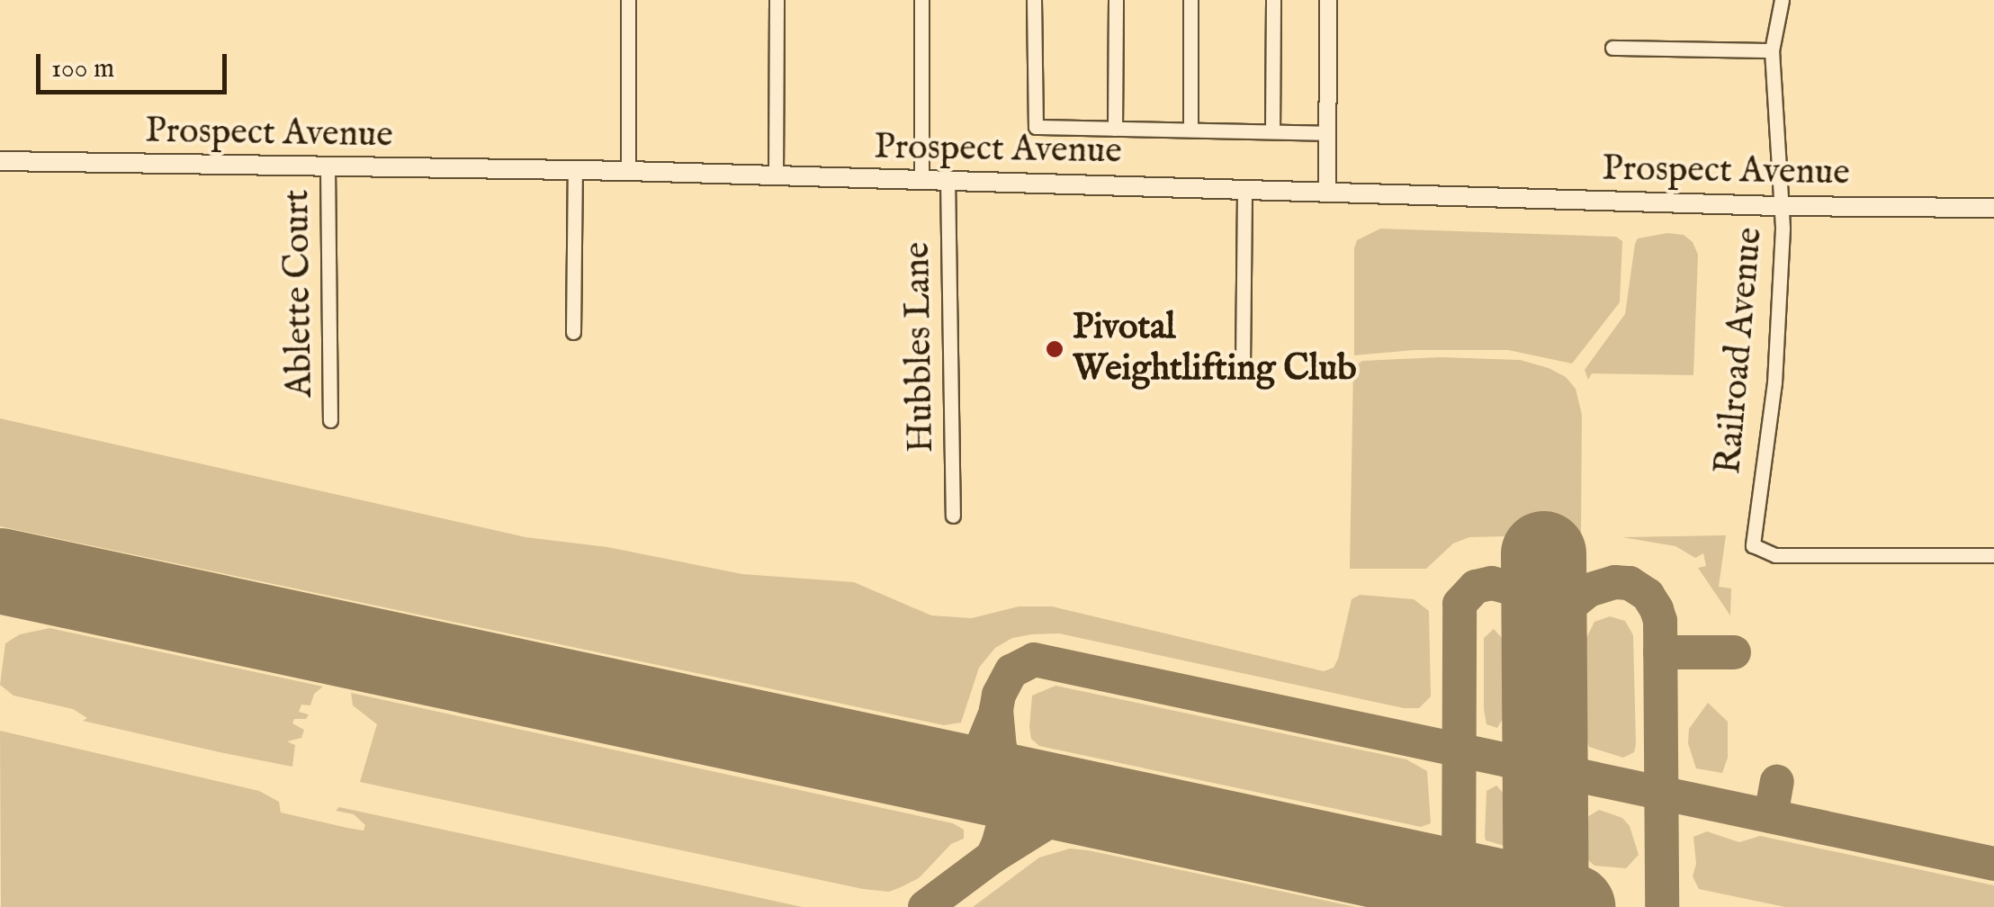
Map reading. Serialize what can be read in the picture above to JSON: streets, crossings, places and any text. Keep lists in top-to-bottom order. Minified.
{"streets":{"main road":["Prospect Avenue"],"street":["Ablette Court","Hubbles Lane","Railroad Avenue"]},"crossings":[["Prospect Avenue","Ablette Court"],["Prospect Avenue","Hubbles Lane"],["Prospect Avenue","Railroad Avenue"]],"places":["Pivotal Weightlifting Club"],"scale_bar":"100 m"}
